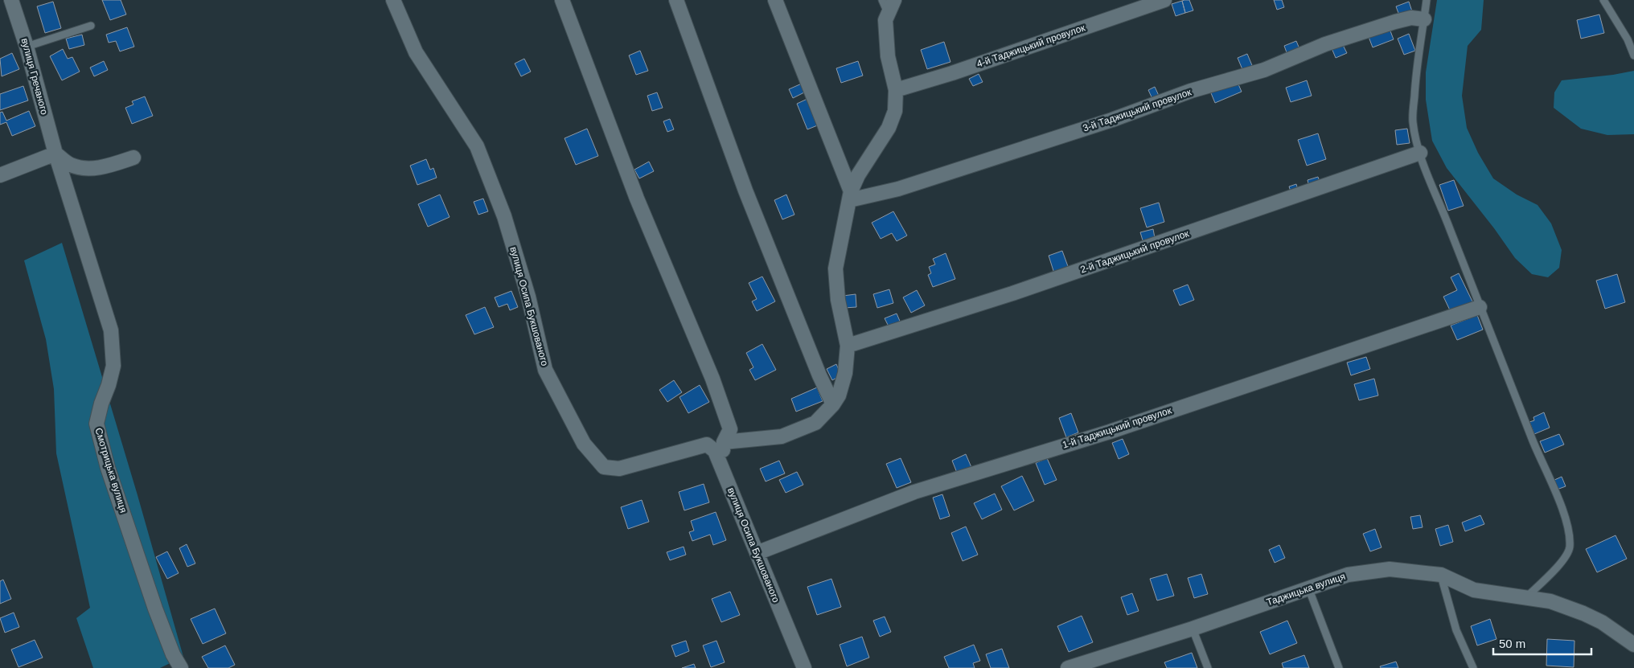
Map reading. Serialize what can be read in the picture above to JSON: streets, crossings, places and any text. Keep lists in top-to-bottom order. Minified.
{"streets":{"street":["4-й Таджицький провулок","вулиця Гречаного","3-й Таджицький провулок","2-й Таджицький провулок","вулиця Осипа Букшованого","1-й Таджицький провулок","Смотрицька вулиця","Таджицька вулиця"]},"crossings":[["вулиця Гречаного","Смотрицька вулиця"],["вулиця Осипа Букшованого","1-й Таджицький провулок"]],"scale_bar":"50 m"}
